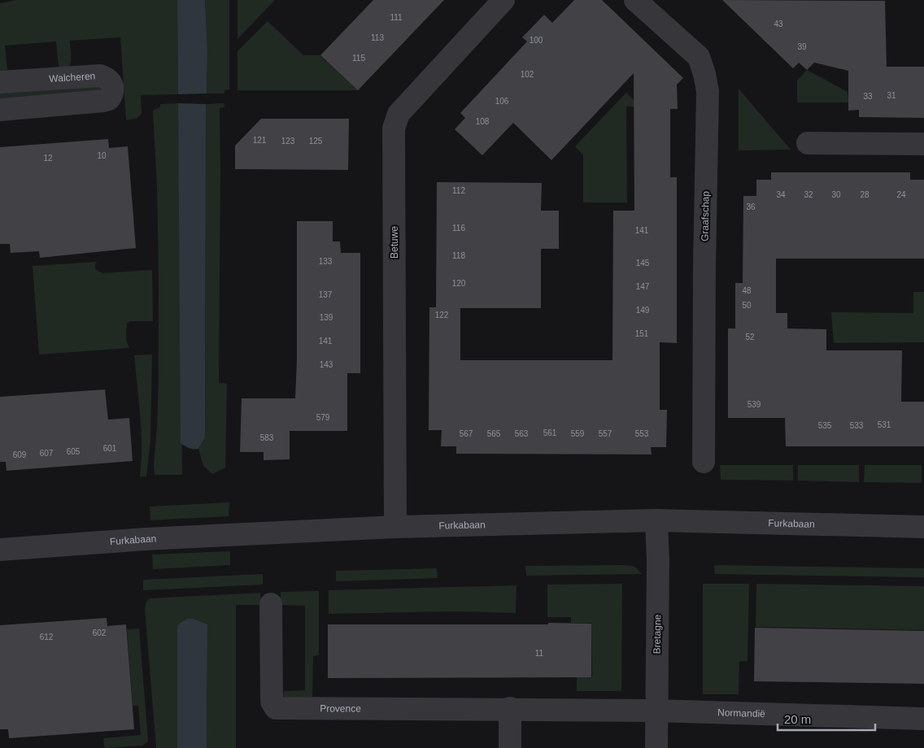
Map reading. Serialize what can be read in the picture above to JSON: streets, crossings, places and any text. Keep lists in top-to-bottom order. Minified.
{"streets":{"street":["Walcheren","Graafschap","Betuwe","Furkabaan","Bretagne","Provence","Normandië"]},"crossings":[["Betuwe","Furkabaan"],["Furkabaan","Bretagne"],["Bretagne","Provence"],["Bretagne","Normandië"],["Provence","Normandië"]],"house_numbers":["111","43","113","100","39","115","102","31","33","106","108","121","123","125","10","12","112","34","32","30","28","24","36","116","141","118","133","145","120","147","48","137","50","149","122","139","151","52","141","143","539","579","531","535","533","561","567","565","563","559","557","553","583","601","605","607","609","602","612","11"],"scale_bar":"20 m"}
